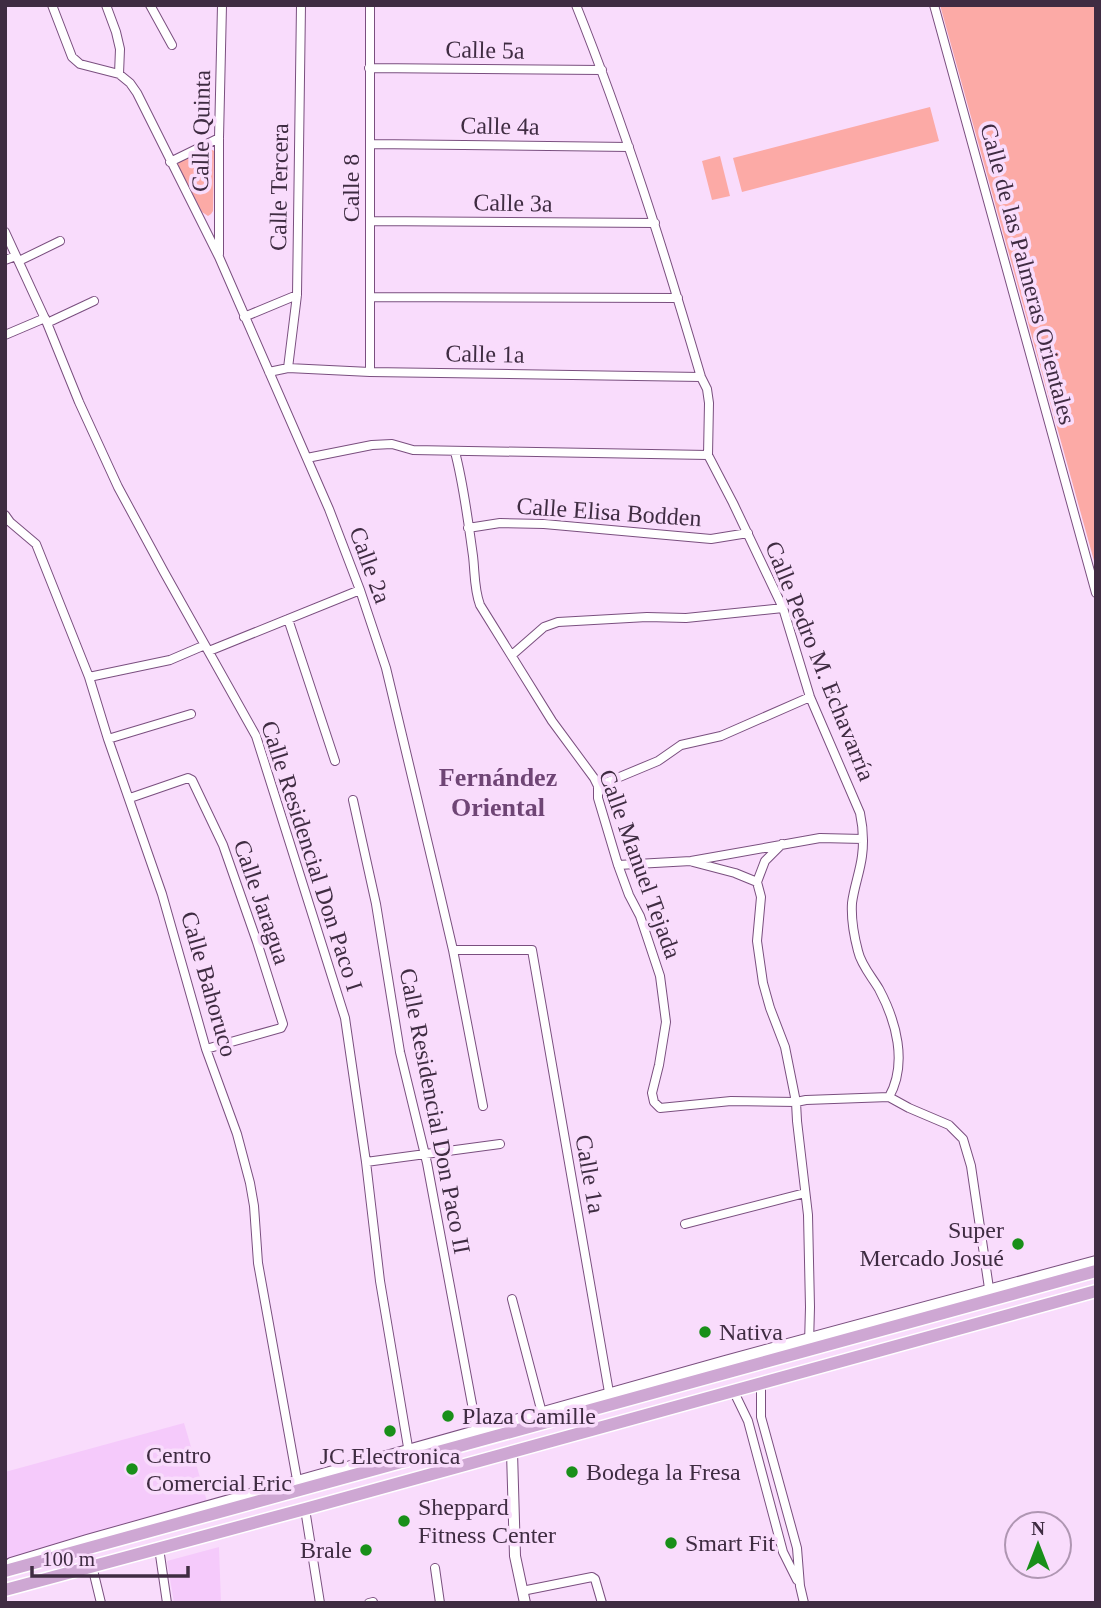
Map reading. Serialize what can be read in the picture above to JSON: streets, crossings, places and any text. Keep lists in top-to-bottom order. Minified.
{"streets":{"street":["Calle 5a","Calle 4a","Calle Quinta","Calle Tercera","Calle 8","Calle 3a","Calle de las Palmeras Orientales","Calle 1a","Calle Elisa Bodden","Calle 2a","Calle Pedro M. Echavarría","Calle Residencial Don Paco I","Calle Manuel Tejada","Calle Jaragua","Calle Bahoruco","Calle Residencial Don Paco II"]},"crossings":[["Calle 5a","Calle 8"],["Calle 5a","Calle Pedro M. Echavarría"],["Calle 4a","Calle 8"],["Calle 4a","Calle Pedro M. Echavarría"],["Calle Quinta","Calle 2a"],["Calle Tercera","Calle 1a"],["Calle 8","Calle 3a"],["Calle 8","Calle 1a"],["Calle 3a","Calle Pedro M. Echavarría"],["Calle 1a","Calle 2a"],["Calle 1a","Calle Pedro M. Echavarría"],["Calle Elisa Bodden","Calle Pedro M. Echavarría"],["Calle Elisa Bodden","Calle Manuel Tejada"],["Calle Jaragua","Calle Bahoruco"]],"districts":["Fernández Oriental"],"places":["Super Mercado Josué","Nativa","Plaza Camille","JC Electronica","Centro Comercial Eric","Bodega la Fresa","Sheppard Fitness Center","Smart Fit","Brale"],"scale_bar":"100 m","north":"top"}
